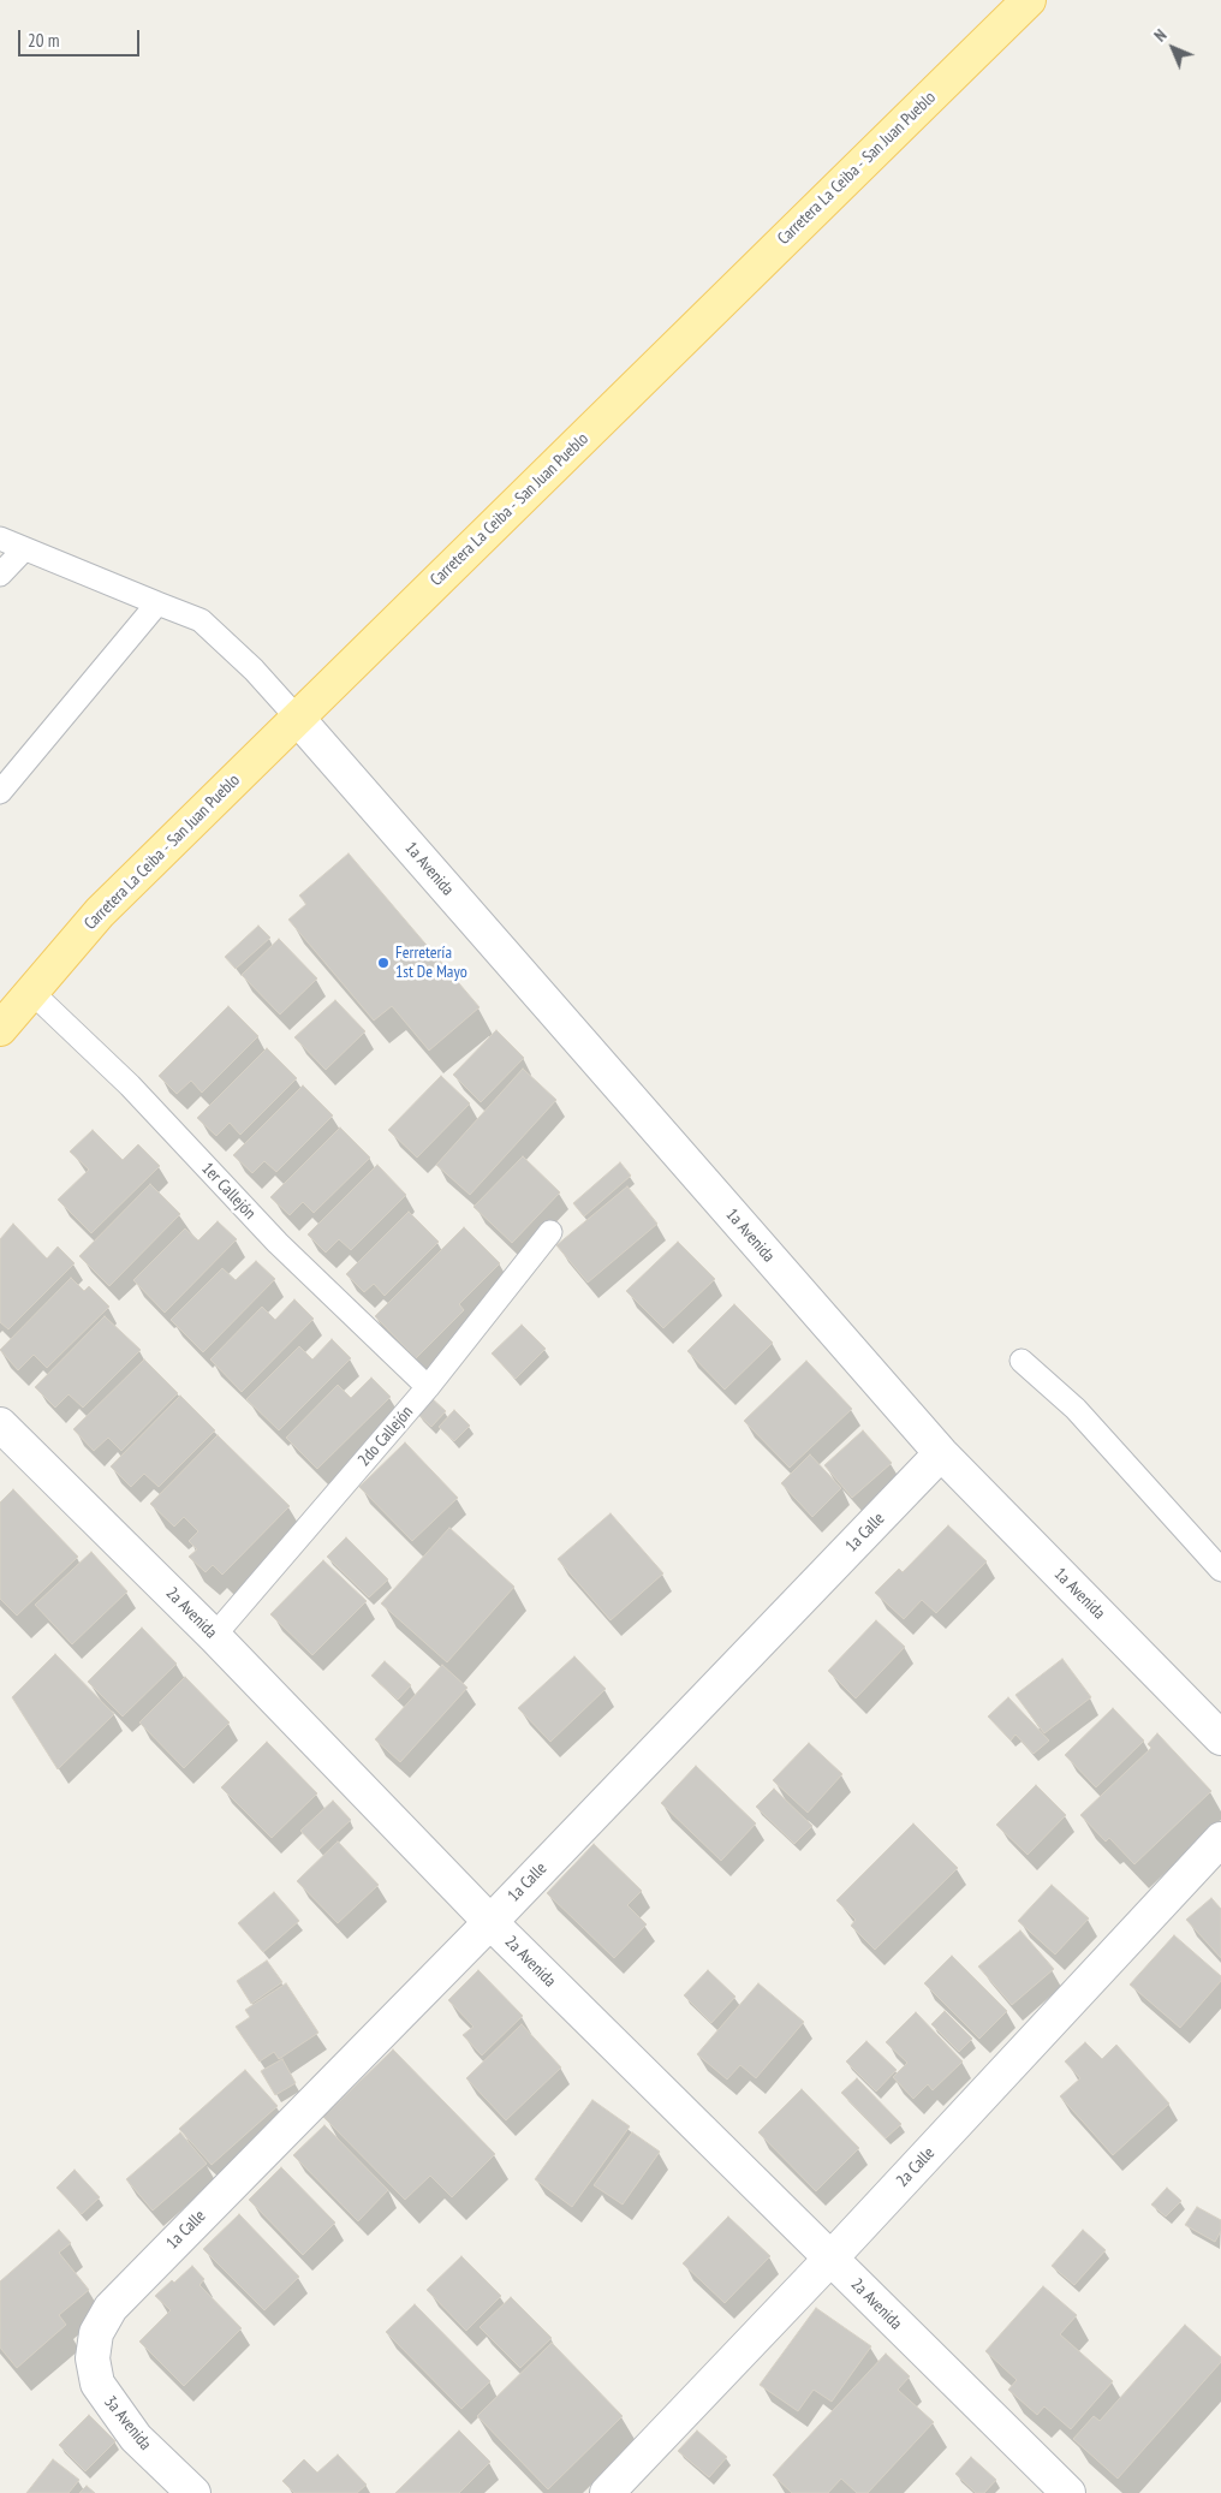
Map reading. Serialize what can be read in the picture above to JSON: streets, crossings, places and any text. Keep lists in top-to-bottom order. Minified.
{"streets":{"main road":["Carretera La Ceiba - San Juan Pueblo"],"street":["1a Avenida","1a Calle","2a Avenida","2a Calle","3a Avenida"],"lane":["1er Callejón","2do Callejón"]},"crossings":[["Carretera La Ceiba - San Juan Pueblo","1a Avenida"],["Carretera La Ceiba - San Juan Pueblo","1er Callejón"],["1a Avenida","1a Calle"],["1er Callejón","2do Callejón"],["2do Callejón","2a Avenida"],["1a Calle","2a Avenida"],["1a Calle","3a Avenida"],["2a Avenida","2a Calle"]],"places":["Ferretería 1st De Mayo"],"scale_bar":"20 m","north":"top left"}
